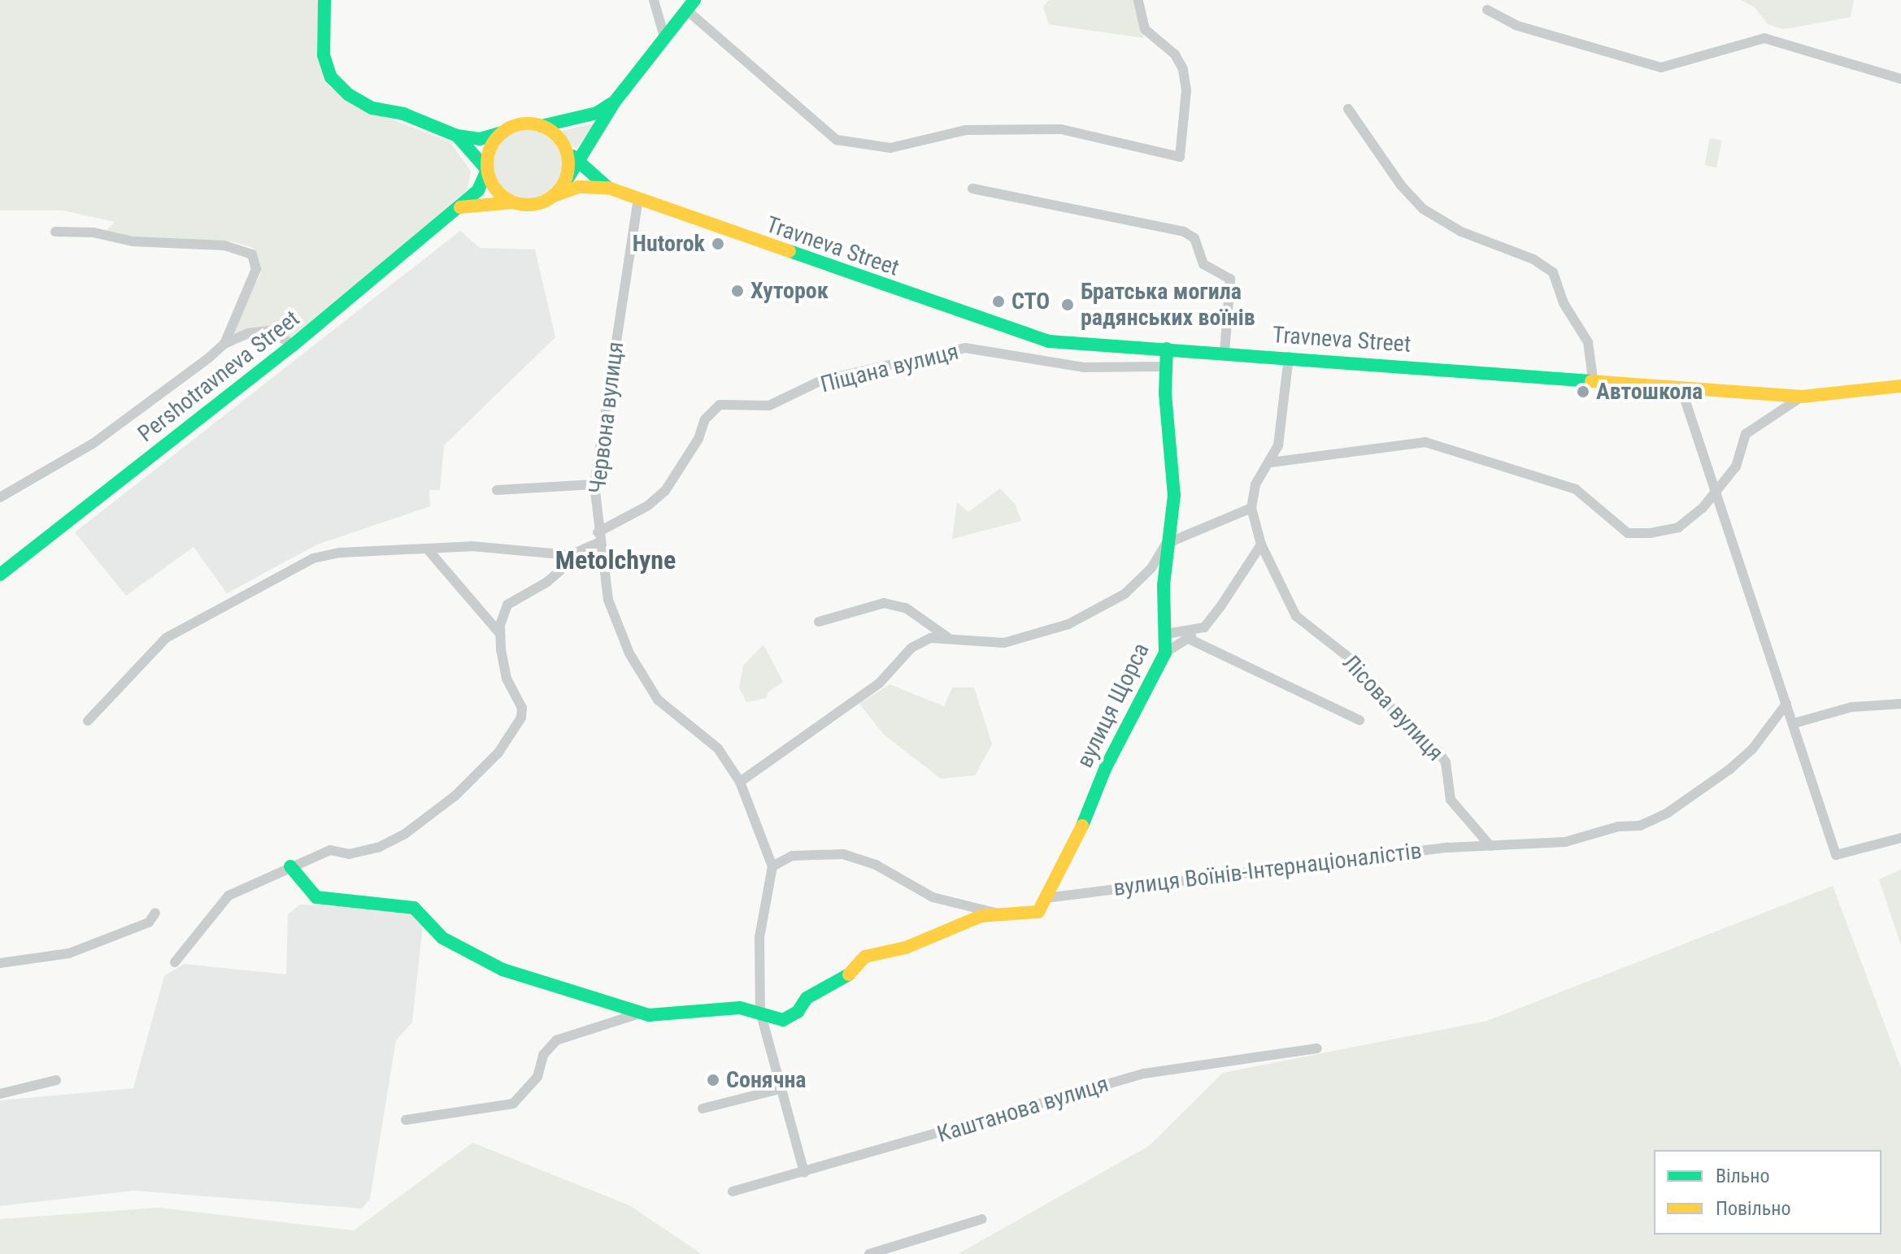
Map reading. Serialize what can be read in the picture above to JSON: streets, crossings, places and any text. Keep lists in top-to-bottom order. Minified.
{"streets":{"street":["Travneva Street","Піщана вулиця","Pershotravneva Street","Червона вулиця","вулиця Щорса","Лісова вулиця","вулиця Воїнів-Інтернаціоналістів","Каштанова вулиця"]},"crossings":[["Travneva Street","Червона вулиця"],["Travneva Street","вулиця Щорса"],["Піщана вулиця","Червона вулиця"],["Піщана вулиця","вулиця Щорса"],["вулиця Щорса","вулиця Воїнів-Інтернаціоналістів"],["Лісова вулиця","вулиця Воїнів-Інтернаціоналістів"]],"districts":["Metolchyne"],"places":["Hutorok","Хуторок","СТО","Братська могила радянських воїнів","Автошкола","Сонячна"],"legend":["Вільно","Повільно"]}
